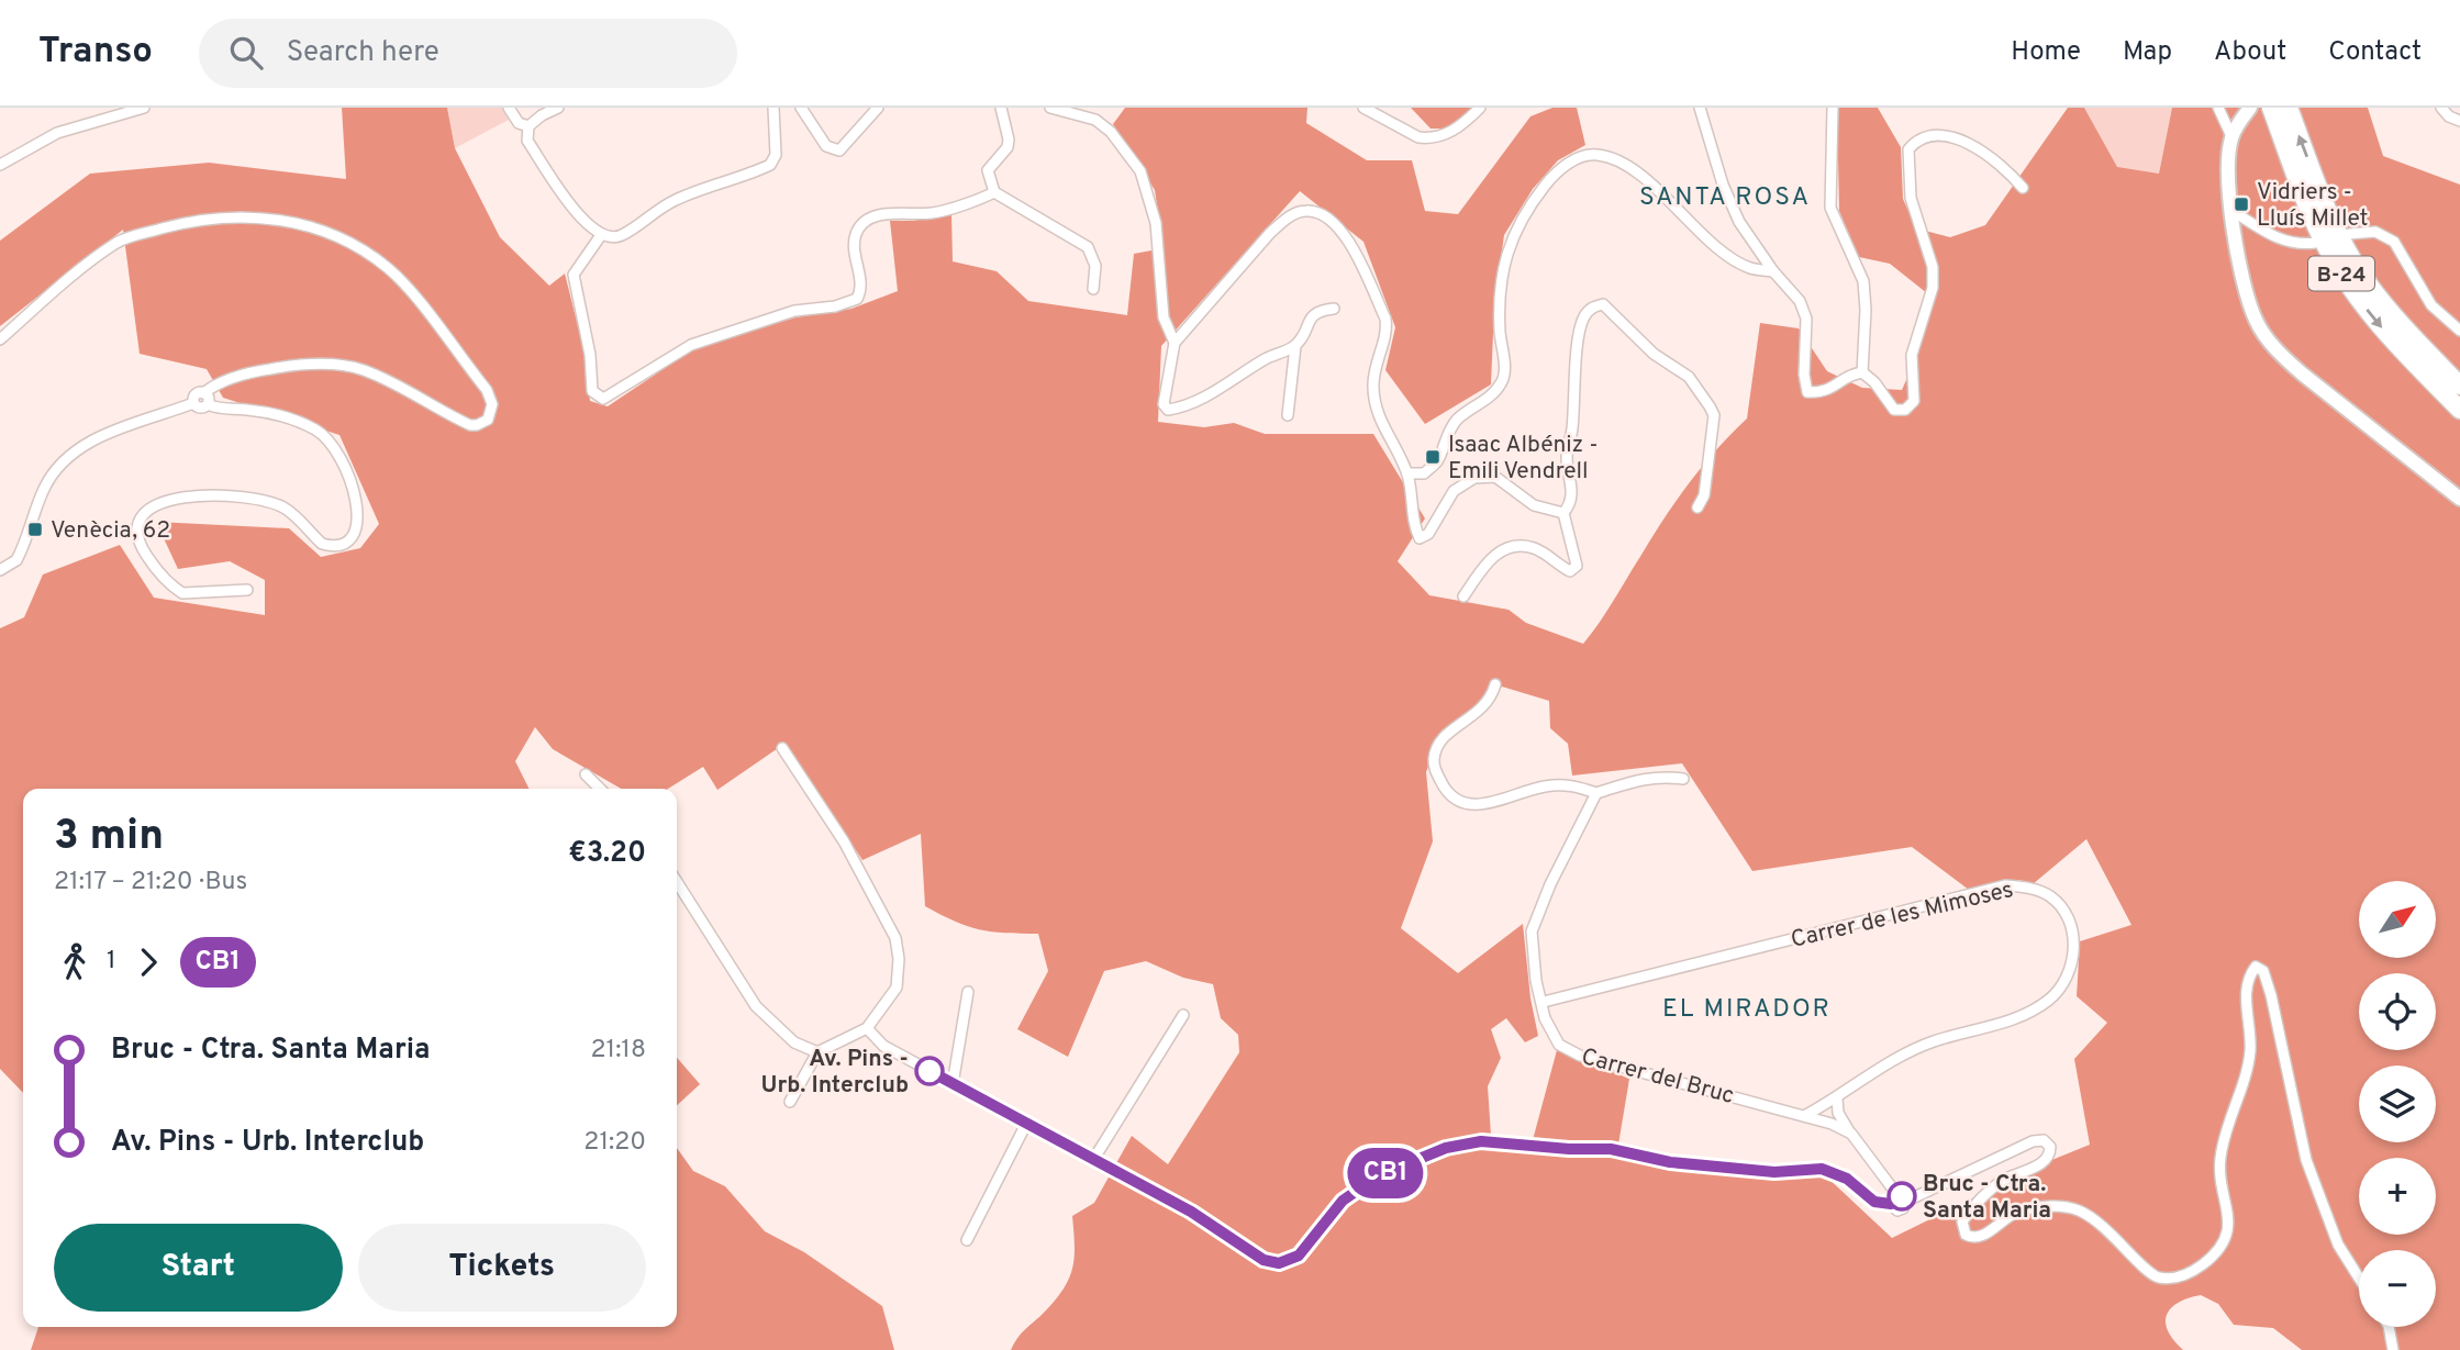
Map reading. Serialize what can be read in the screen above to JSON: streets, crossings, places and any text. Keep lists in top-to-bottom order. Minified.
{"streets":{"highway":["B-24"],"street":["Carrer de les Mimoses","Carrer del Bruc"]},"crossings":[["Carrer de les Mimoses","Carrer del Bruc"]],"districts":["SANTA ROSA","EL MIRADOR"],"places":{"transit":["Vidriers - Lluís Millet","Isaac Albéniz - Emili Vendrell","Venècia, 62"],"other":["Av. Pins - Urb. Interclub","Bruc - Ctra. Santa Maria"]},"lines":["bus line CB1"],"north":"top right","page":{"header":"Transo","search":"Search here","nav":["Home","Map","About","Contact"],"on_map":"CB1","heading":["3 min","21:17 – 21:20 · Bus","€3.20"],"map_buttons":["+","−"],"legs":["1","CB1"],"list":[{"name":"Bruc - Ctra. Santa Maria","value":"21:18"},{"name":"Av. Pins - Urb. Interclub","value":"21:20"}],"buttons":["Start","Tickets"]}}
